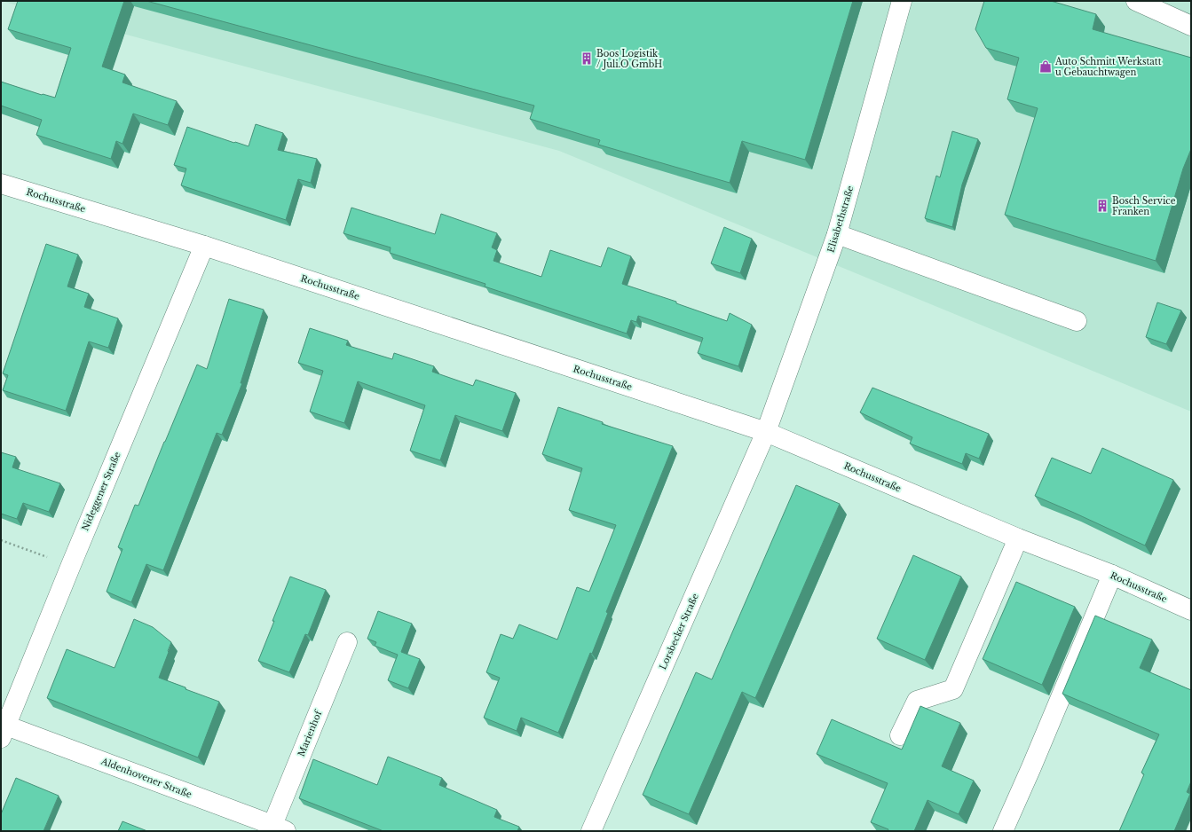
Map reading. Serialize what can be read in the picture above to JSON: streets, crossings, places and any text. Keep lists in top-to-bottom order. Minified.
{"streets":{"street":["Rochusstraße","Elisabethstraße","Nideggener Straße","Lorsbecker Straße","Marienhof","Aldenhovener Straße"]},"crossings":[["Rochusstraße","Elisabethstraße"],["Rochusstraße","Nideggener Straße"],["Rochusstraße","Lorsbecker Straße"],["Elisabethstraße","Lorsbecker Straße"],["Nideggener Straße","Aldenhovener Straße"],["Marienhof","Aldenhovener Straße"]],"places":{"building":["Boos Logistik / Juli.O GmbH","Bosch Service Franken"],"shop":["Auto Schmitt Werkstatt u Gebauchtwagen"]}}
